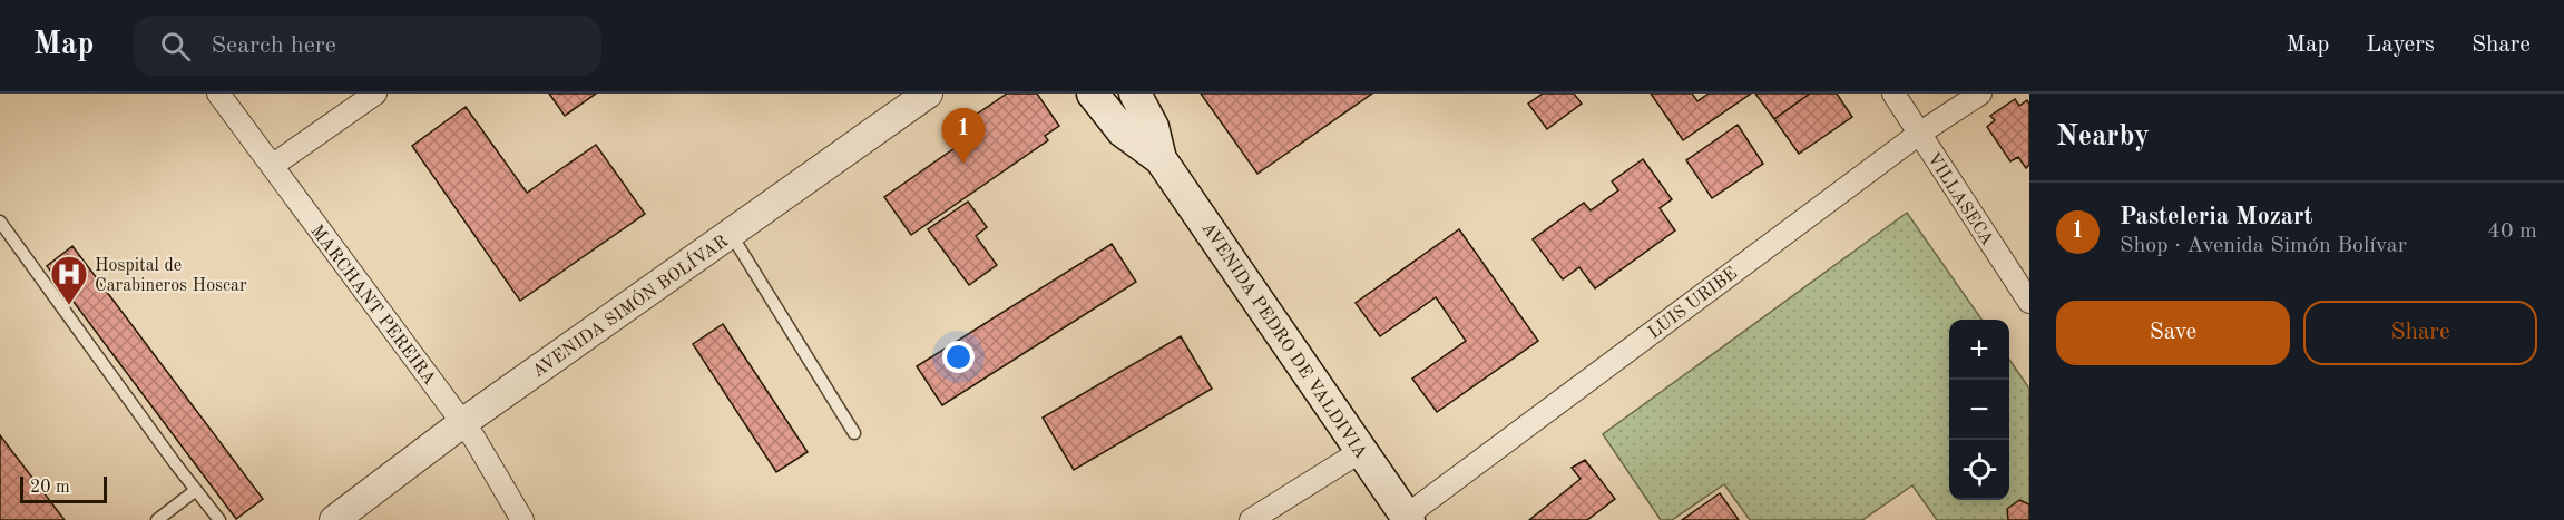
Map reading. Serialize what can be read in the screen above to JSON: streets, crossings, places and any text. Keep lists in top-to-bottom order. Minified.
{"streets":{"main road":["AVENIDA PEDRO DE VALDIVIA"],"street":["VILLASECA","LUIS URIBE","MARCHANT PEREIRA","AVENIDA SIMÓN BOLÍVAR"]},"crossings":[["VILLASECA","LUIS URIBE"],["LUIS URIBE","AVENIDA PEDRO DE VALDIVIA"],["MARCHANT PEREIRA","AVENIDA SIMÓN BOLÍVAR"]],"places":{"hospital":["Hospital de Carabineros Hoscar"]},"scale_bar":"20 m","page":{"header":"Map","search":"Search here","nav":["Map","Layers","Share"],"heading":"Nearby","pins":"1","list":[{"mark":"1","name":"Pasteleria Mozart","note":"Shop · Avenida Simón Bolívar","value":"40 m"}],"buttons":["Save","Share"],"map_buttons":["+","−"],"scale":"20 m"}}
